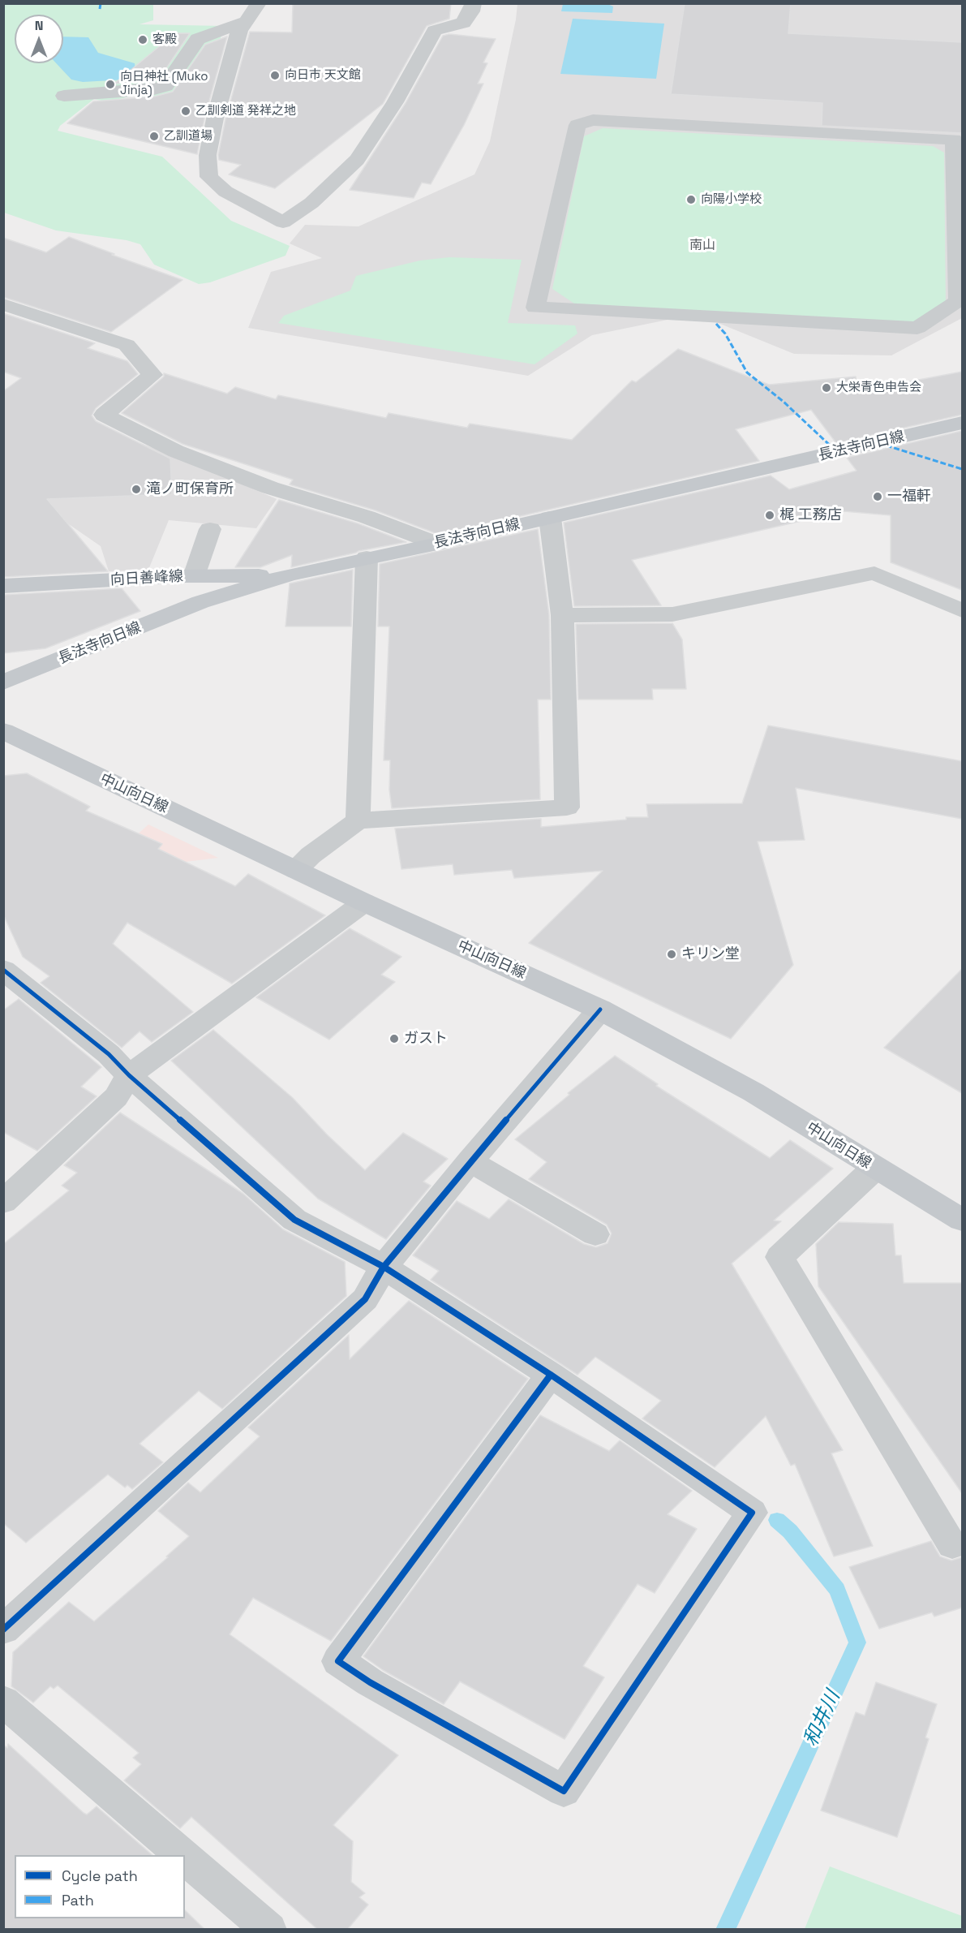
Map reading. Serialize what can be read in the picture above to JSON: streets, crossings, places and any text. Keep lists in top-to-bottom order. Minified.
{"streets":{"main road":["長法寺向日線","向日善峰線","中山向日線"]},"crossings":[["長法寺向日線","向日善峰線"]],"districts":["南山"],"water":["和井川"],"places":["客殿","向日市 天文館","向日神社 (Muko Jinja)","乙訓剣道 発祥之地","乙訓道場","向陽小学校","大栄青色申告会","滝ノ町保育所","一福軒","梶 工務店","キリン堂","ガスト"],"legend":["Cycle path","Path"],"north":"top"}
